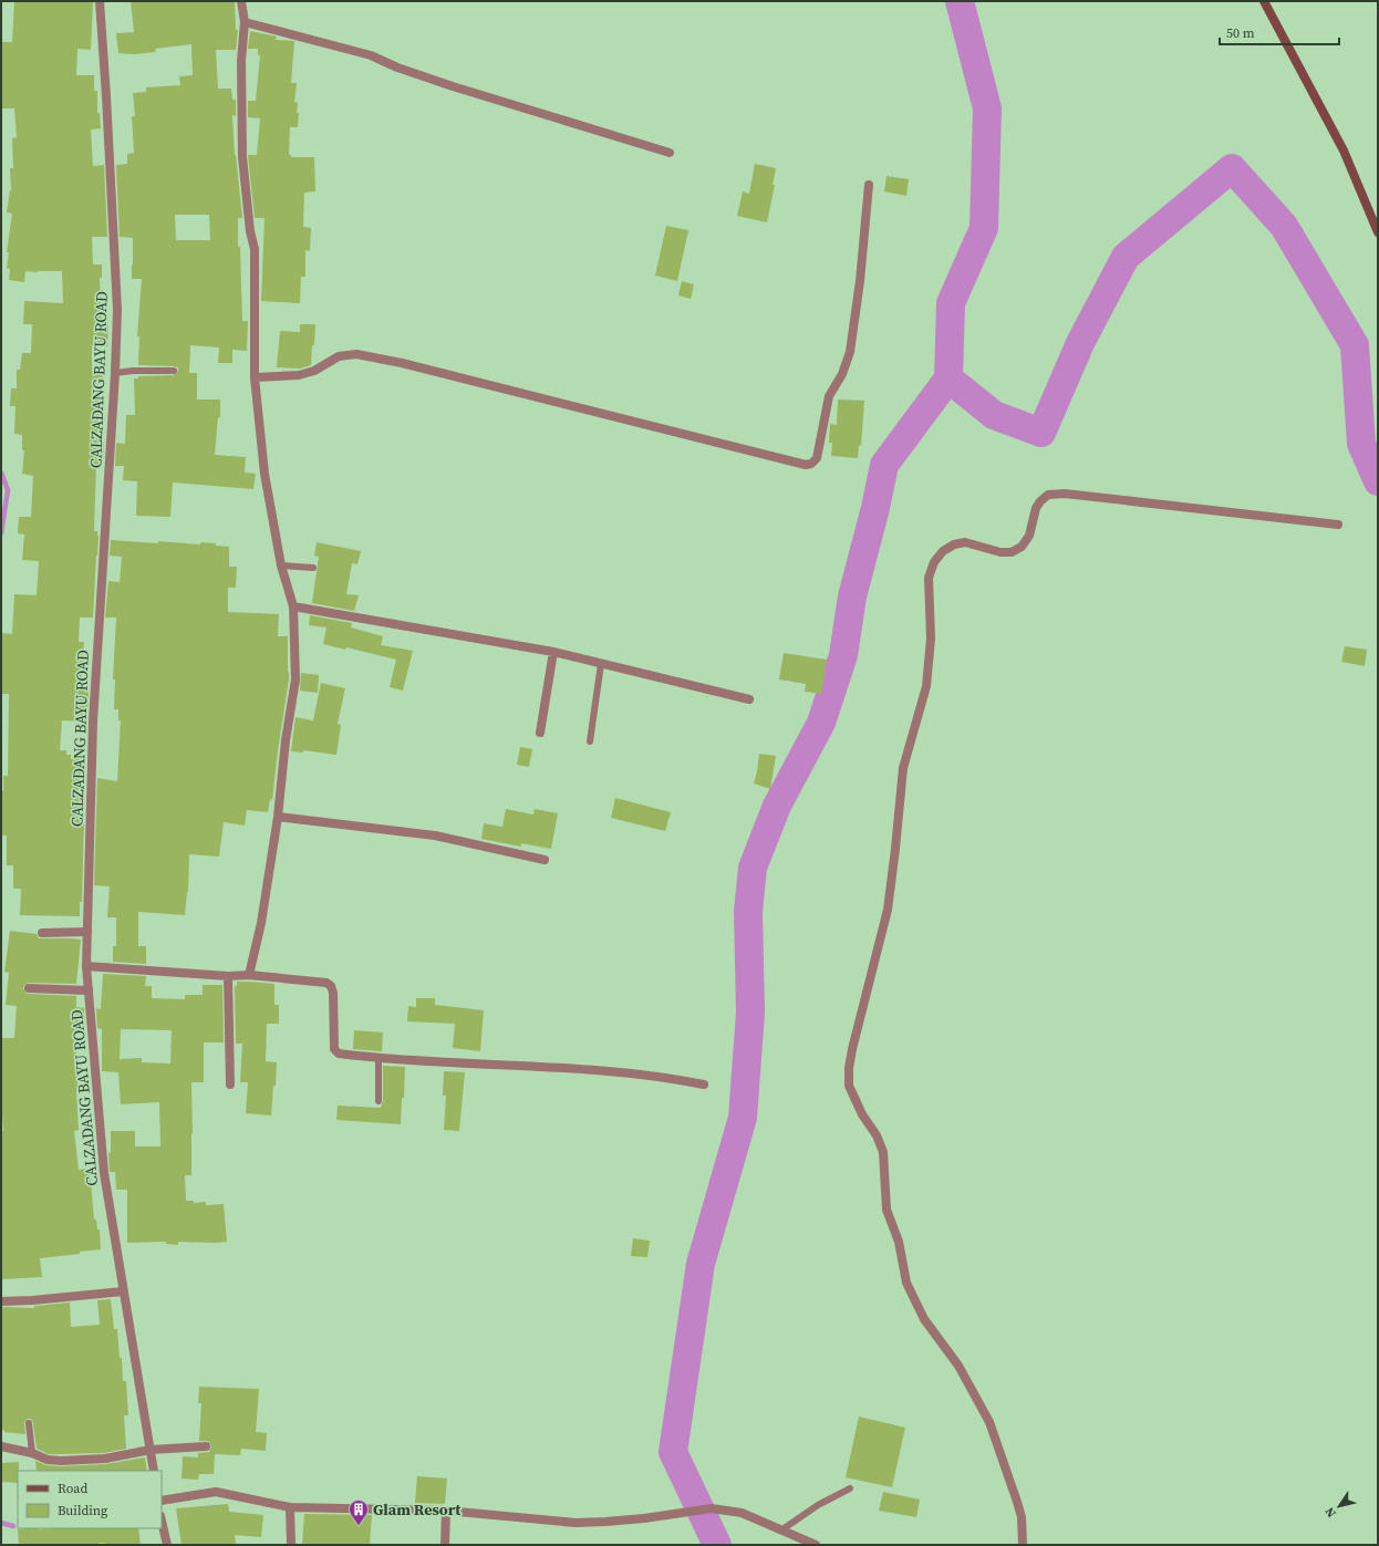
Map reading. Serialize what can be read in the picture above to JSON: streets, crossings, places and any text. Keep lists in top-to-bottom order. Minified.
{"streets":{"street":["CALZADANG BAYU ROAD"]},"places":{"building":["Glam Resort"]},"legend":["Road","Building"],"scale_bar":"50 m","north":"bottom left"}
